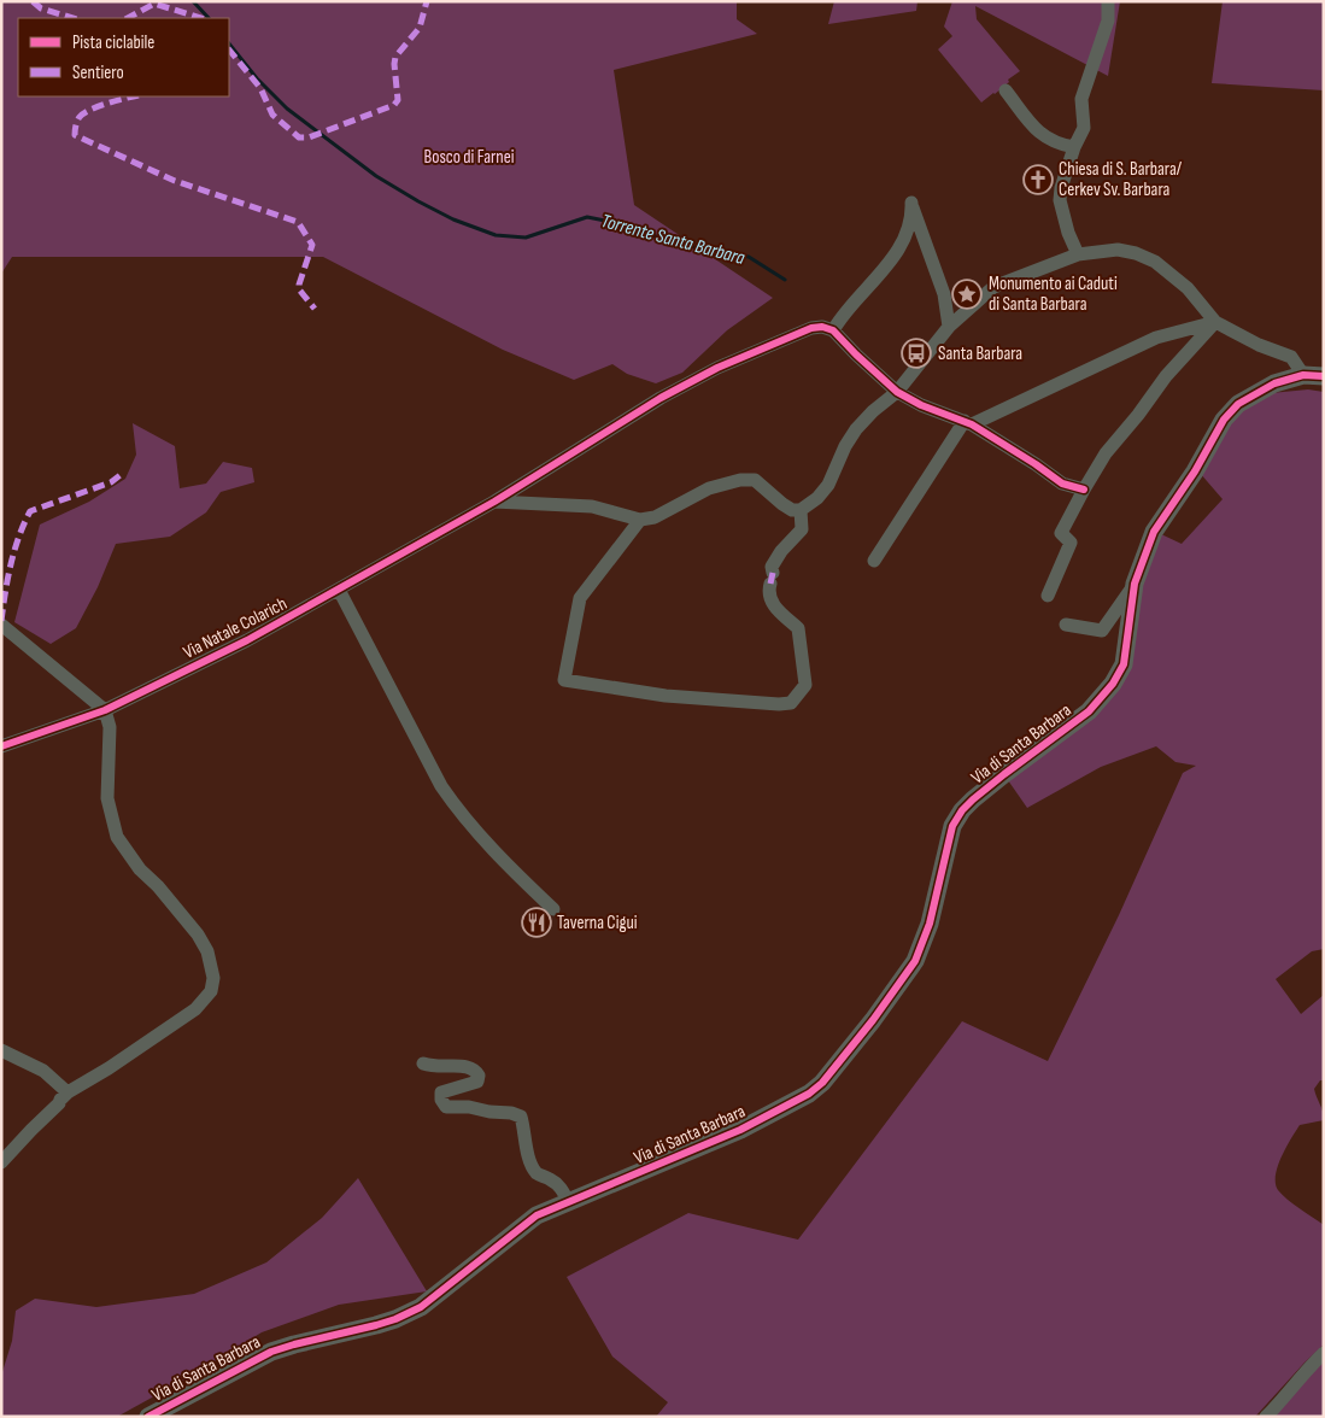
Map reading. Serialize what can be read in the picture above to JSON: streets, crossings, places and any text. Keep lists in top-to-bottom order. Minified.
{"streets":{"street":["Via Natale Colarich","Via di Santa Barbara"]},"water":["Torrente Santa Barbara"],"parks":["Bosco di Farnei"],"places":{"church":["Chiesa di S. Barbara/ Cerkev Sv. Barbara"],"place":["Monumento ai Caduti di Santa Barbara"],"bus stop":["Santa Barbara"],"restaurant":["Taverna Cigui"]},"legend":["Pista ciclabile","Sentiero"]}
